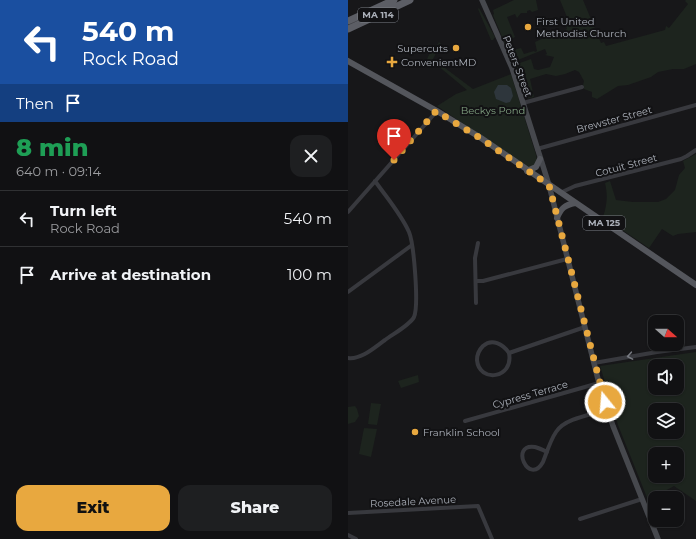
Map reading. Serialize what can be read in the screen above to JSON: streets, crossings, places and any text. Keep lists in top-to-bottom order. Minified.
{"streets":{"highway":["MA 114"],"main road":["Peters Street","MA 125"],"street":["Brewster Street","Cotuit Street","Cypress Terrace","Rosedale Avenue"]},"crossings":[["Peters Street","Brewster Street"],["Peters Street","MA 125"],["Peters Street","Cypress Terrace"],["Cotuit Street","MA 125"]],"parks":["Beckys Pond"],"places":{"other":["First United Methodist Church","Supercuts","Franklin School"],"health":["ConvenientMD"]},"north":"right","page":{"turn":["540 m","Rock Road"],"then":"Then","heading":["8 min","640 m · 09:14"],"list":[{"name":"Turn left","note":"Rock Road","value":"540 m"},{"name":"Arrive at destination","value":"100 m"}],"map_buttons":["+","−"],"buttons":["Exit","Share"]}}
